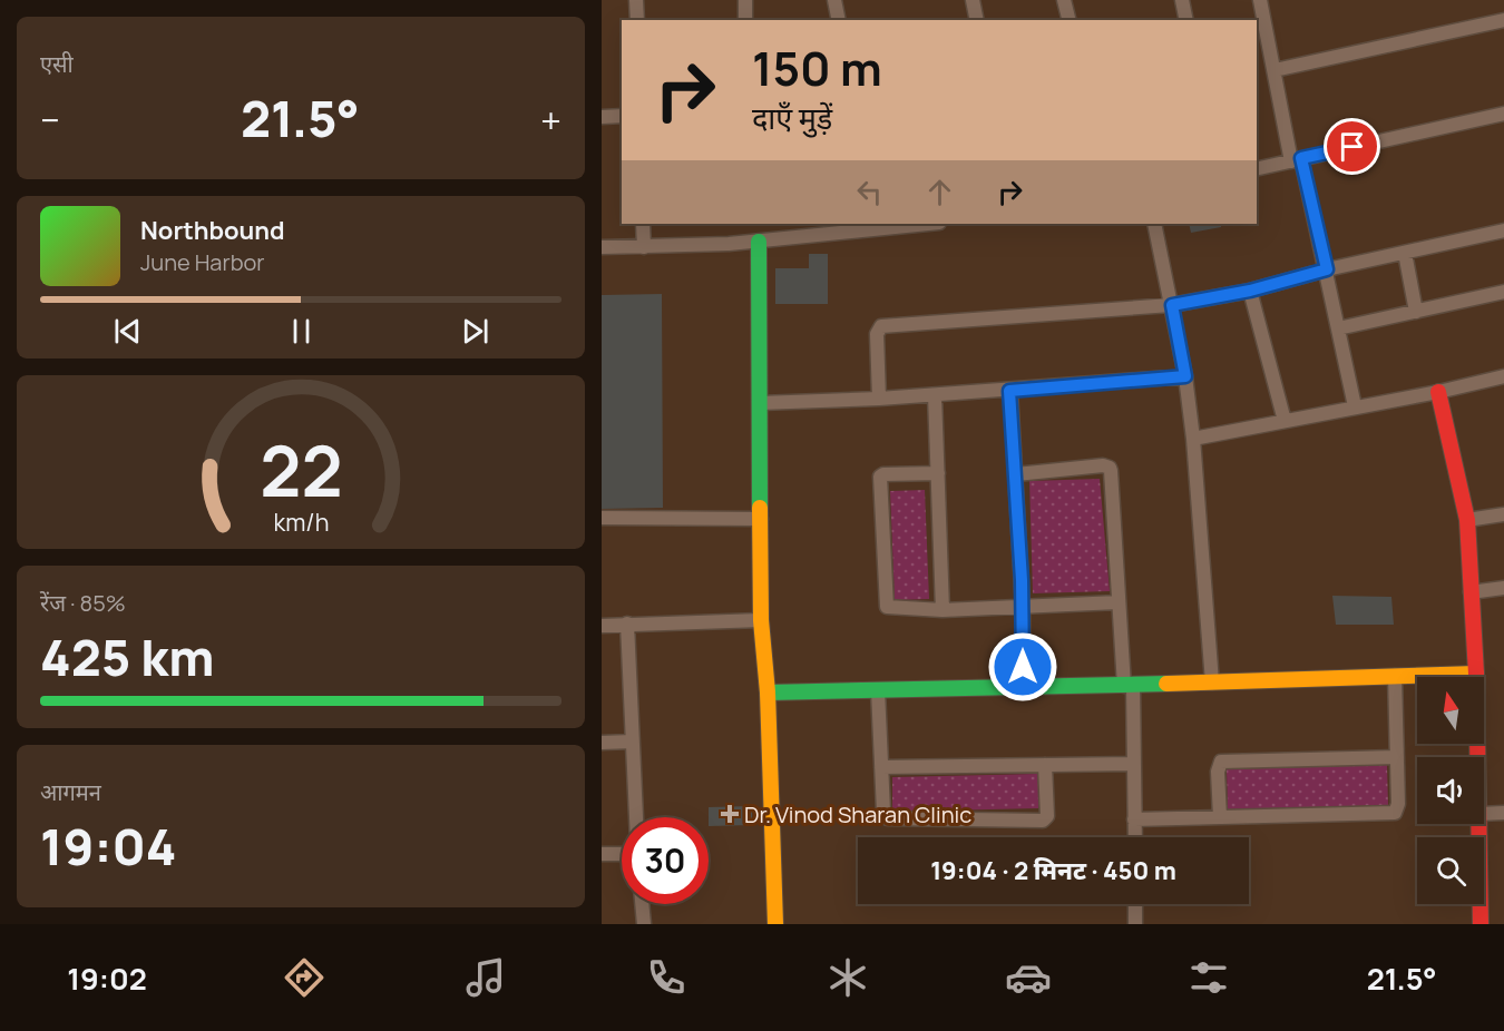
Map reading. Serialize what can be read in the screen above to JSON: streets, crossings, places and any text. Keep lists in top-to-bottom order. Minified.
{"places":{"health":["Dr. Vinod Sharan Clinic"]},"north":"top","page":{"tile":["एसी",["रेंज · 85%","425 km"],["आगमन","19:04"]],"turn":["150 m","दाएँ मुड़ें"],"heat":["−","21.5°","+"],"song":["Northbound","June Harbor"],"limit":"30","trip":"19:04 · 2 मिनट · 450 m","tabs":["19:02","21.5°"],"gauge":["22","km/h"]}}
